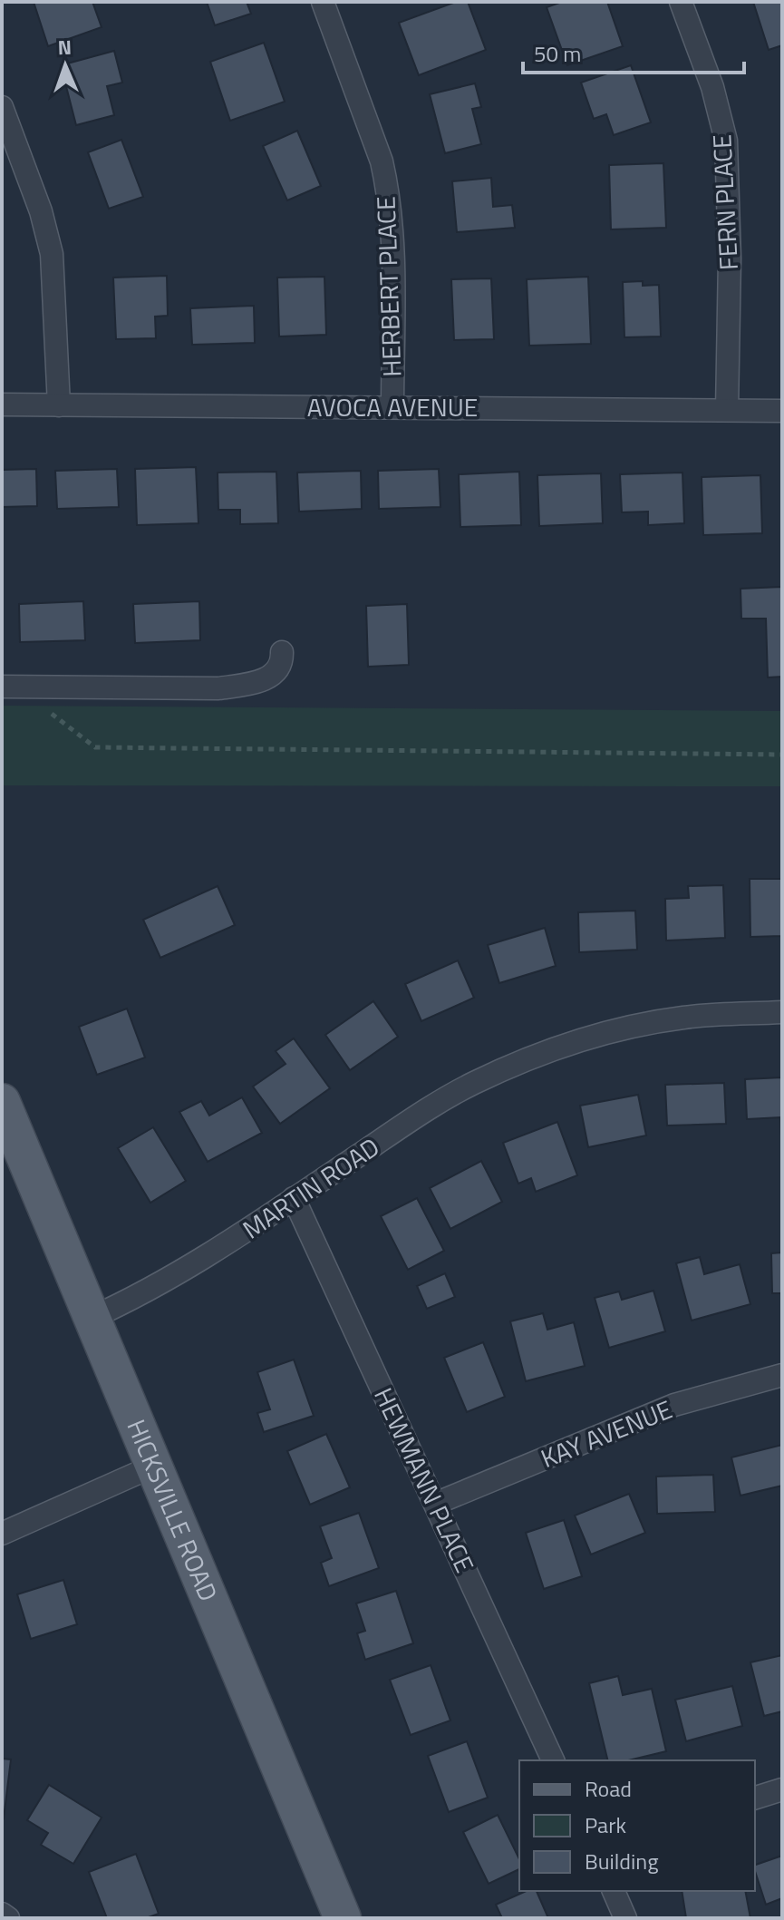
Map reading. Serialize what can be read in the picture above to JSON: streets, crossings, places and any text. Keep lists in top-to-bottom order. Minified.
{"streets":{"main road":["HICKSVILLE ROAD"],"street":["FERN PLACE","HERBERT PLACE","AVOCA AVENUE","MARTIN ROAD","KAY AVENUE","HEWMANN PLACE"]},"crossings":[["FERN PLACE","AVOCA AVENUE"],["HERBERT PLACE","AVOCA AVENUE"],["MARTIN ROAD","HEWMANN PLACE"],["MARTIN ROAD","HICKSVILLE ROAD"],["KAY AVENUE","HEWMANN PLACE"]],"legend":["Road","Park","Building"],"scale_bar":"50 m","north":"top"}
